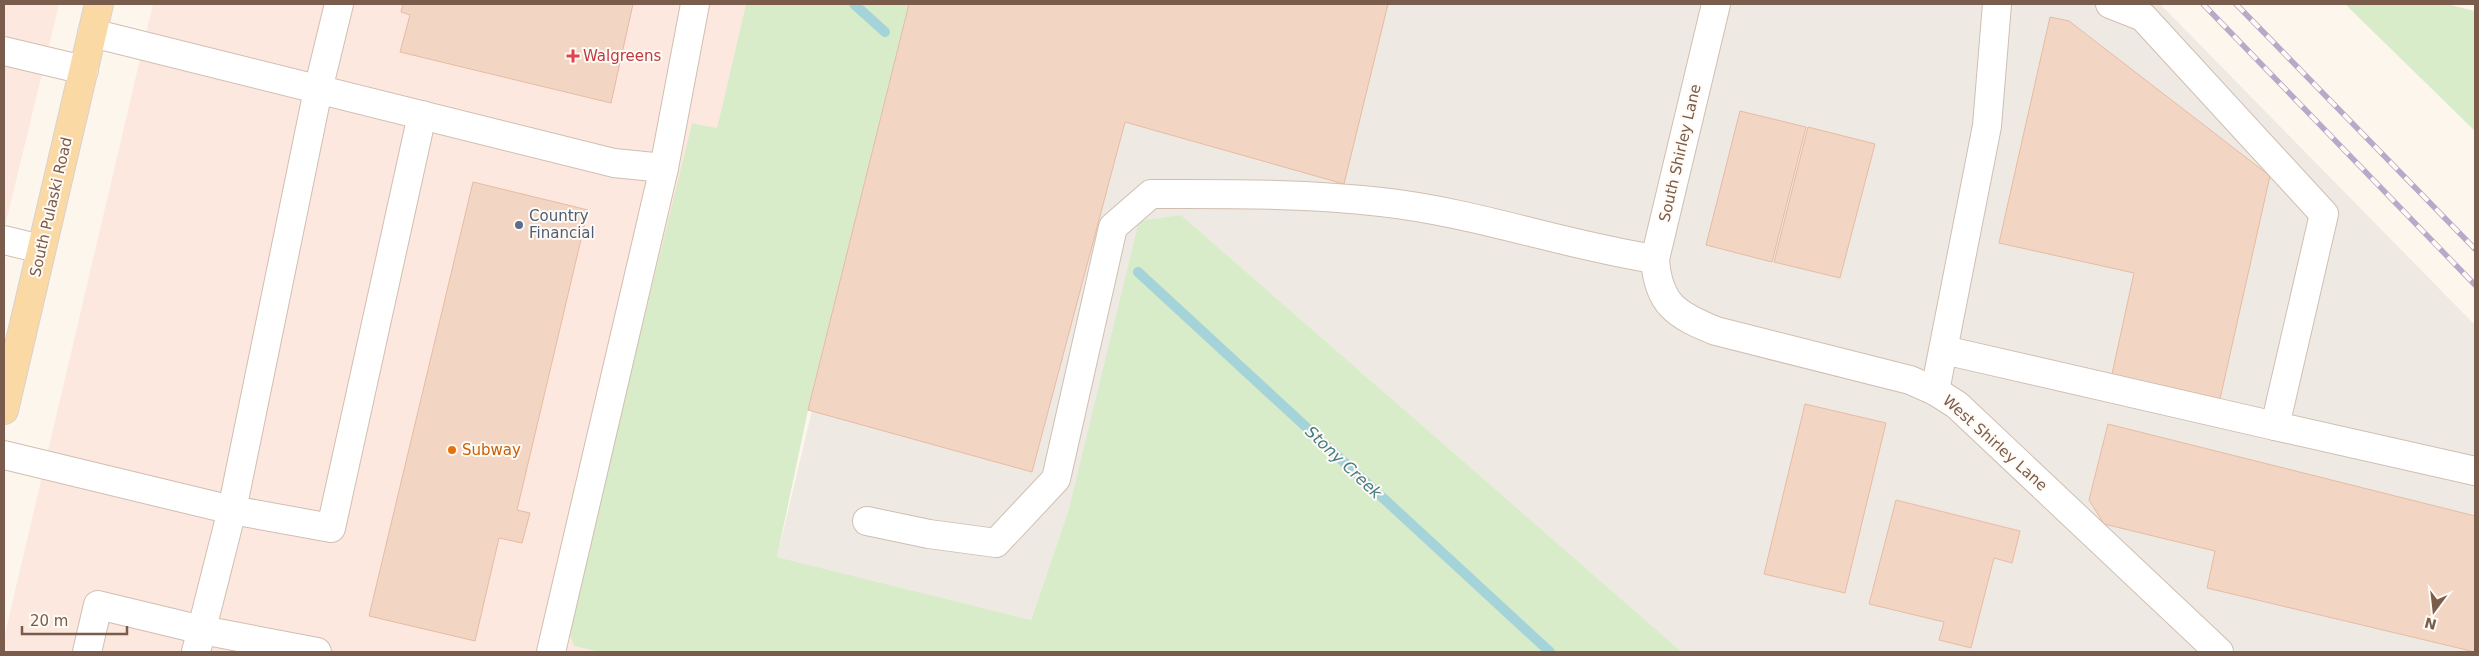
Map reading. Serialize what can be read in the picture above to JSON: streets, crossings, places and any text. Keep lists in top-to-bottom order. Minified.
{"streets":{"main road":["South Pulaski Road"],"street":["South Shirley Lane","West Shirley Lane"]},"crossings":[["South Shirley Lane","West Shirley Lane"]],"water":["Stony Creek"],"places":{"health":["Walgreens"],"other":["Country Financial","Subway"]},"scale_bar":"20 m","north":"bottom"}
